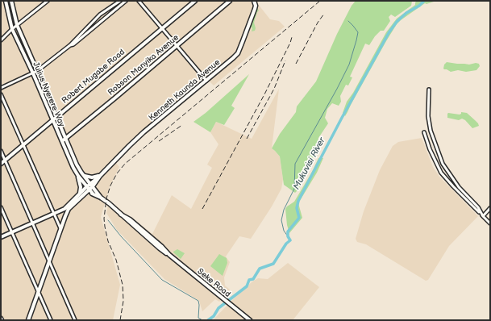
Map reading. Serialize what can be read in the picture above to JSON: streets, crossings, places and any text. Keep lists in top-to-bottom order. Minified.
{"streets":{"main road":["Robson Manyika Avenue","Robert Mugabe Road","Kenneth Kaunda Avenue","Julius Nyerere Way","Seke Road"]},"crossings":[["Robson Manyika Avenue","Julius Nyerere Way"],["Robert Mugabe Road","Julius Nyerere Way"],["Julius Nyerere Way","Seke Road"]],"water":["Mukuvisi River"]}
